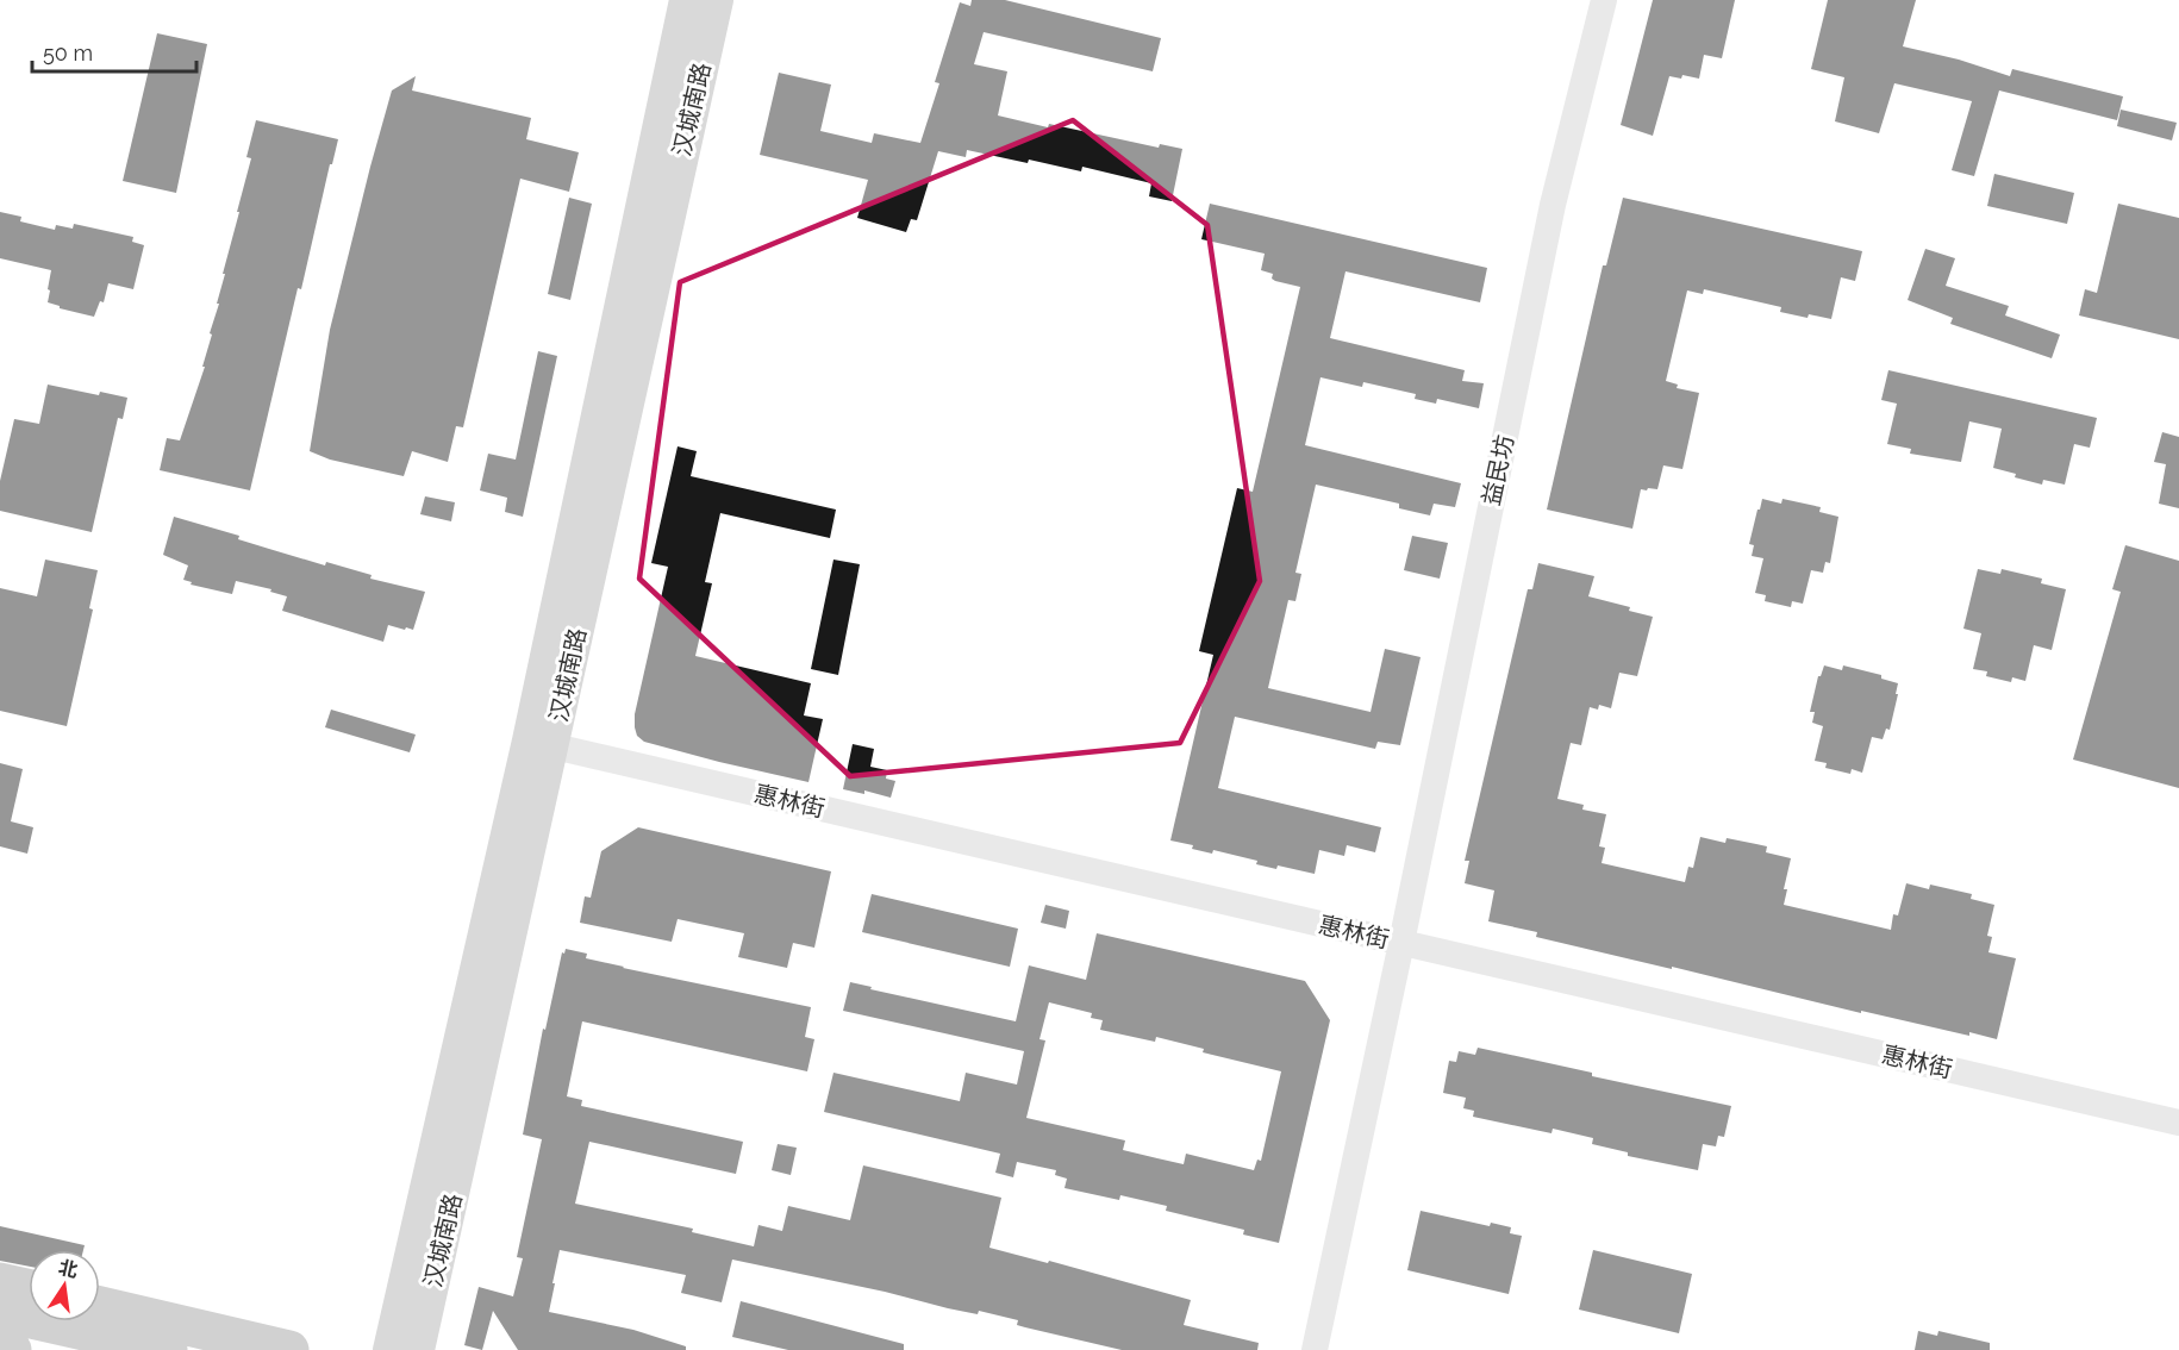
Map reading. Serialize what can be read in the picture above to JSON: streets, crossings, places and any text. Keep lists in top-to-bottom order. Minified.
{"streets":{"main road":["汉城南路"],"street":["益民坊","惠林街"]},"crossings":[["汉城南路","惠林街"],["益民坊","惠林街"]],"scale_bar":"50 m","north":"top"}
